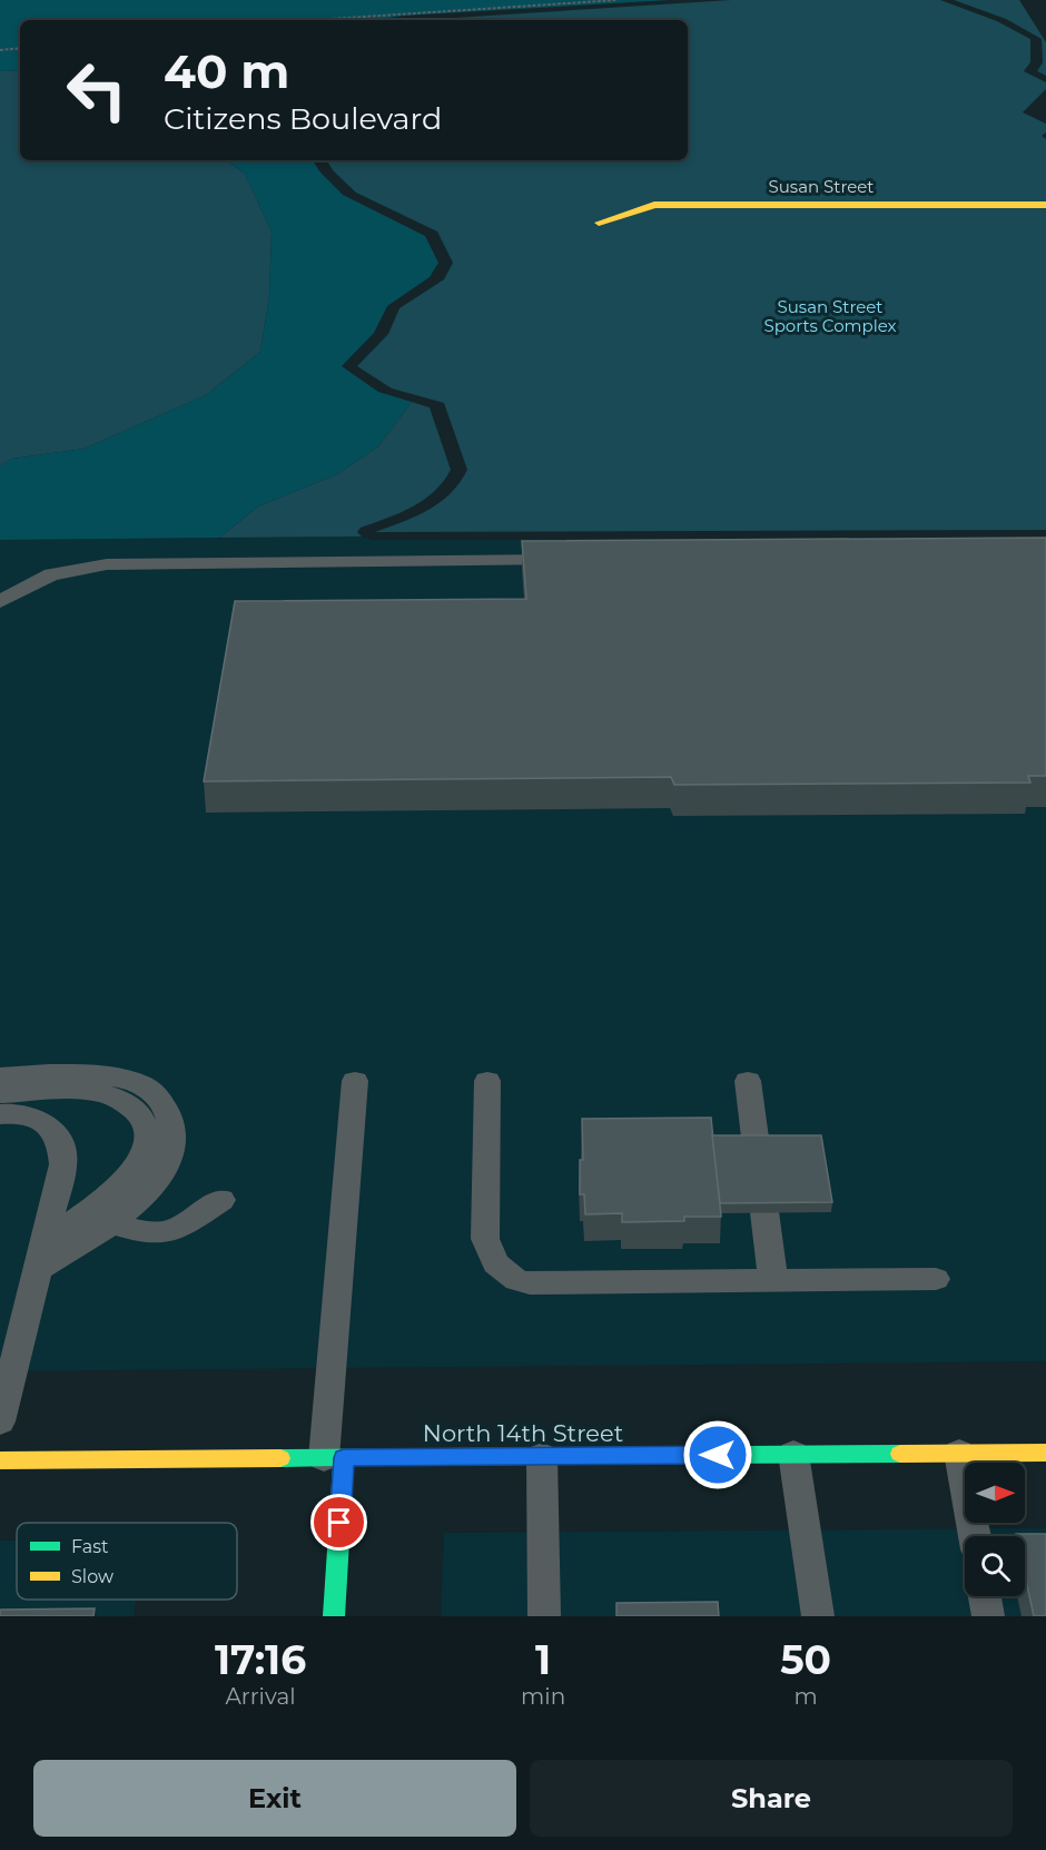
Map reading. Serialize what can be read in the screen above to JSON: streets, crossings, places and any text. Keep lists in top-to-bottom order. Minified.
{"streets":{"main road":["Susan Street","North 14th Street"]},"parks":["Susan Street Sports Complex"],"legend":["Fast","Slow"],"north":"right","page":{"turn":["40 m","Citizens Boulevard"],"eta":["17:16","Arrival","1","min","50","m"],"buttons":["Exit","Share"]}}
